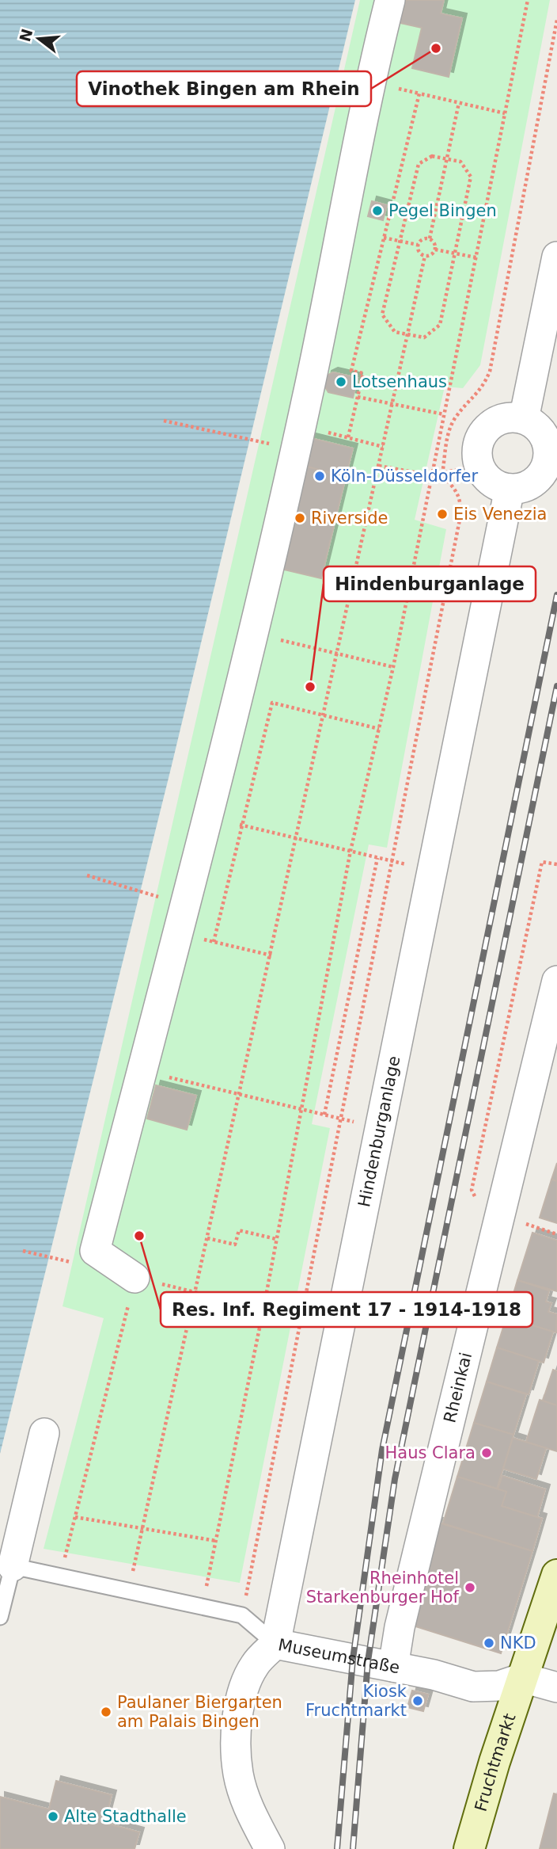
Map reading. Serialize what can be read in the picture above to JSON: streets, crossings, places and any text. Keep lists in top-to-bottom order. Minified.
{"streets":{"main road":["Fruchtmarkt"],"street":["Hindenburganlage","Rheinkai","Museumstraße"]},"crossings":[["Hindenburganlage","Museumstraße"],["Rheinkai","Museumstraße"],["Museumstraße","Fruchtmarkt"]],"places":["Vinothek Bingen am Rhein","Pegel Bingen","Lotsenhaus","Köln-Düsseldorfer","Eis Venezia","Riverside","Hindenburganlage","Res. Inf. Regiment 17 - 1914-1918","Haus Clara","Rheinhotel Starkenburger Hof","NKD","Kiosk Fruchtmarkt","Paulaner Biergarten am Palais Bingen","Alte Stadthalle"],"north":"left"}
